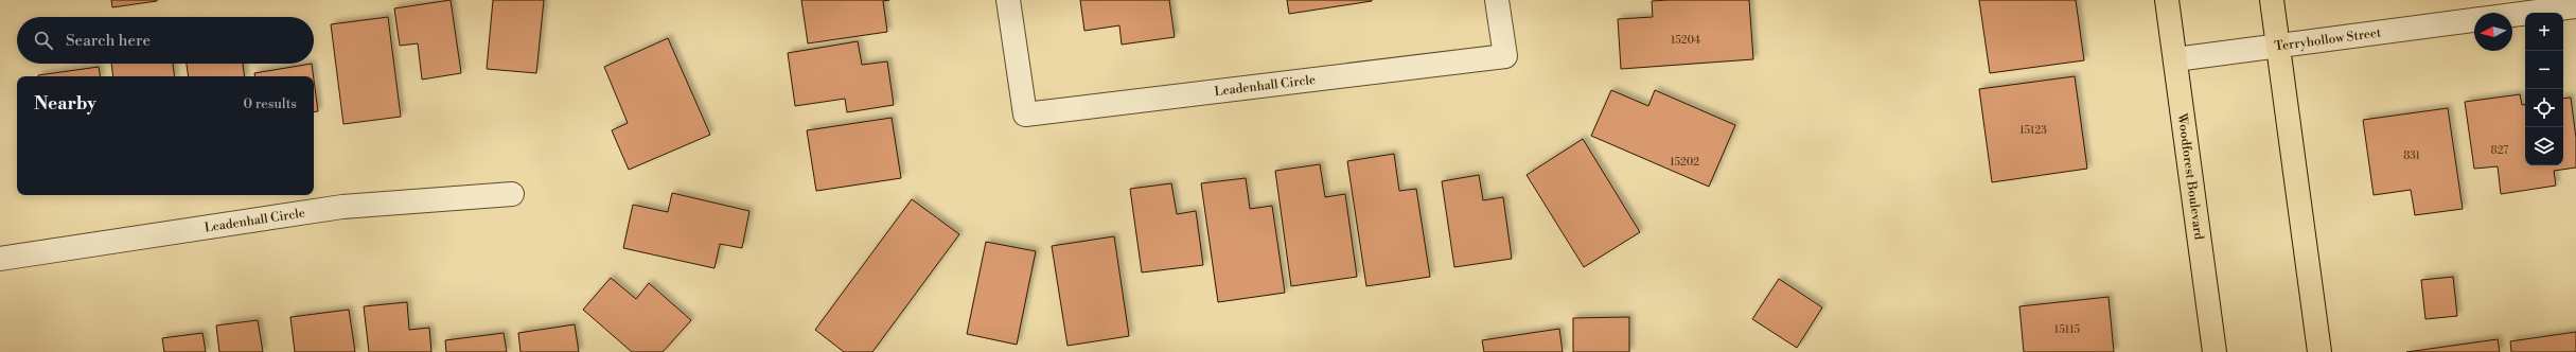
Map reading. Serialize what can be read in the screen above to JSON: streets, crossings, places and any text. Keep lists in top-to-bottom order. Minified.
{"streets":{"main road":["Woodforest Boulevard"],"street":["Terryhollow Street","Leadenhall Circle"]},"crossings":[["Terryhollow Street","Woodforest Boulevard"]],"house_numbers":["15204","15123","827","831","15202","15115"],"north":"left","page":{"map_buttons":["+","−"],"search":"Search here","heading":["Nearby","0 results"]}}
